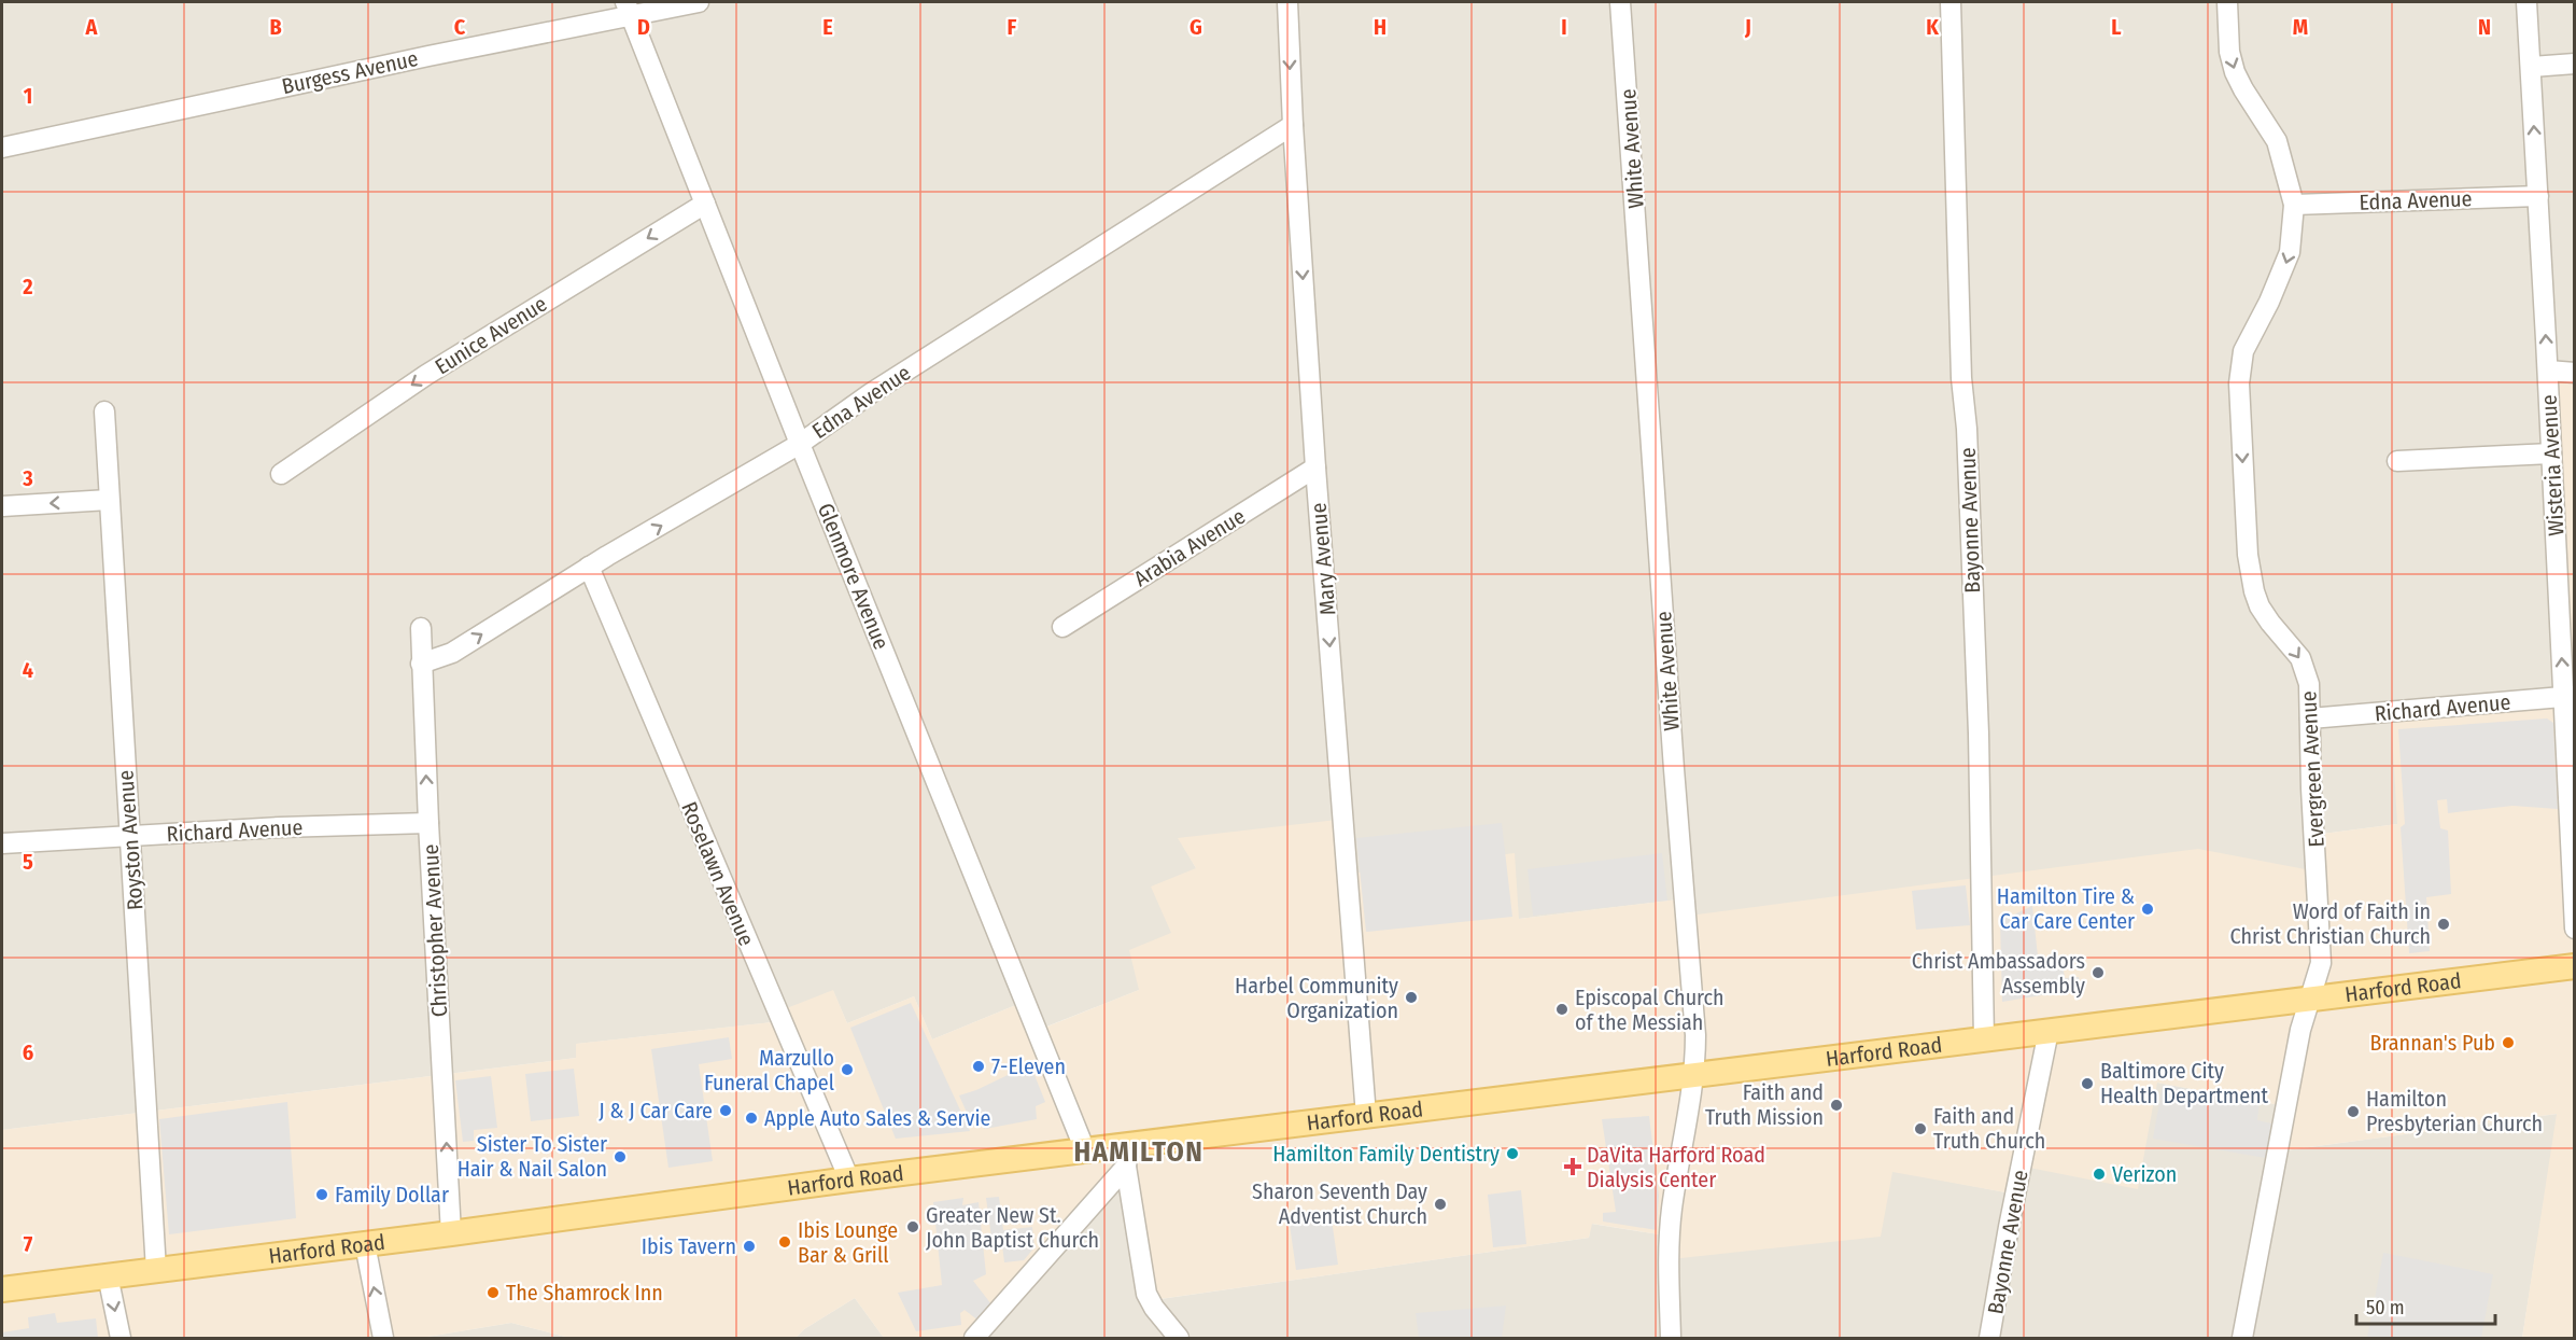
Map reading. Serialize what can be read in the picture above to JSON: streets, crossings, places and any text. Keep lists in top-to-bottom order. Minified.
{"streets":{"main road":["Harford Road"],"street":["Burgess Avenue","White Avenue","Edna Avenue","Eunice Avenue","Wisteria Avenue","Bayonne Avenue","Arabia Avenue","Mary Avenue","Glenmore Avenue","Richard Avenue","Evergreen Avenue","Royston Avenue","Roselawn Avenue","Christopher Avenue"]},"crossings":[["Burgess Avenue","Glenmore Avenue"],["White Avenue","Harford Road"],["Edna Avenue","Wisteria Avenue"],["Edna Avenue","Mary Avenue"],["Edna Avenue","Glenmore Avenue"],["Edna Avenue","Evergreen Avenue"],["Edna Avenue","Roselawn Avenue"],["Edna Avenue","Christopher Avenue"],["Eunice Avenue","Glenmore Avenue"],["Wisteria Avenue","Richard Avenue"],["Bayonne Avenue","Harford Road"],["Arabia Avenue","Mary Avenue"],["Mary Avenue","Harford Road"],["Glenmore Avenue","Harford Road"],["Richard Avenue","Evergreen Avenue"],["Richard Avenue","Royston Avenue"],["Richard Avenue","Christopher Avenue"],["Evergreen Avenue","Harford Road"],["Royston Avenue","Harford Road"],["Roselawn Avenue","Harford Road"],["Christopher Avenue","Harford Road"]],"one_way":["Eunice Avenue","Wisteria Avenue","Mary Avenue","Evergreen Avenue","Christopher Avenue"],"districts":["HAMILTON"],"places":{"other":["Hamilton Tire & Car Care Center","Word of Faith in Christ Christian Church","Christ Ambassadors Assembly","Harbel Community Organization","Episcopal Church of the Messiah","Brannan's Pub","7-Eleven","Marzullo Funeral Chapel","Baltimore City Health Department","Faith and Truth Mission","J & J Car Care","Hamilton Presbyterian Church","Apple Auto Sales & Servie","Faith and Truth Church","Hamilton Family Dentistry","Sister To Sister Hair & Nail Salon","Verizon","Family Dollar","Sharon Seventh Day Adventist Church","Greater New St. John Baptist Church","Ibis Lounge Bar & Grill","Ibis Tavern","The Shamrock Inn"],"health":["DaVita Harford Road Dialysis Center"]},"scale_bar":"50 m","grid":{"columns":["A","B","C","D","E","F","G","H","I","J","K","L","M","N"],"rows":["1","2","3","4","5","6","7"]}}
